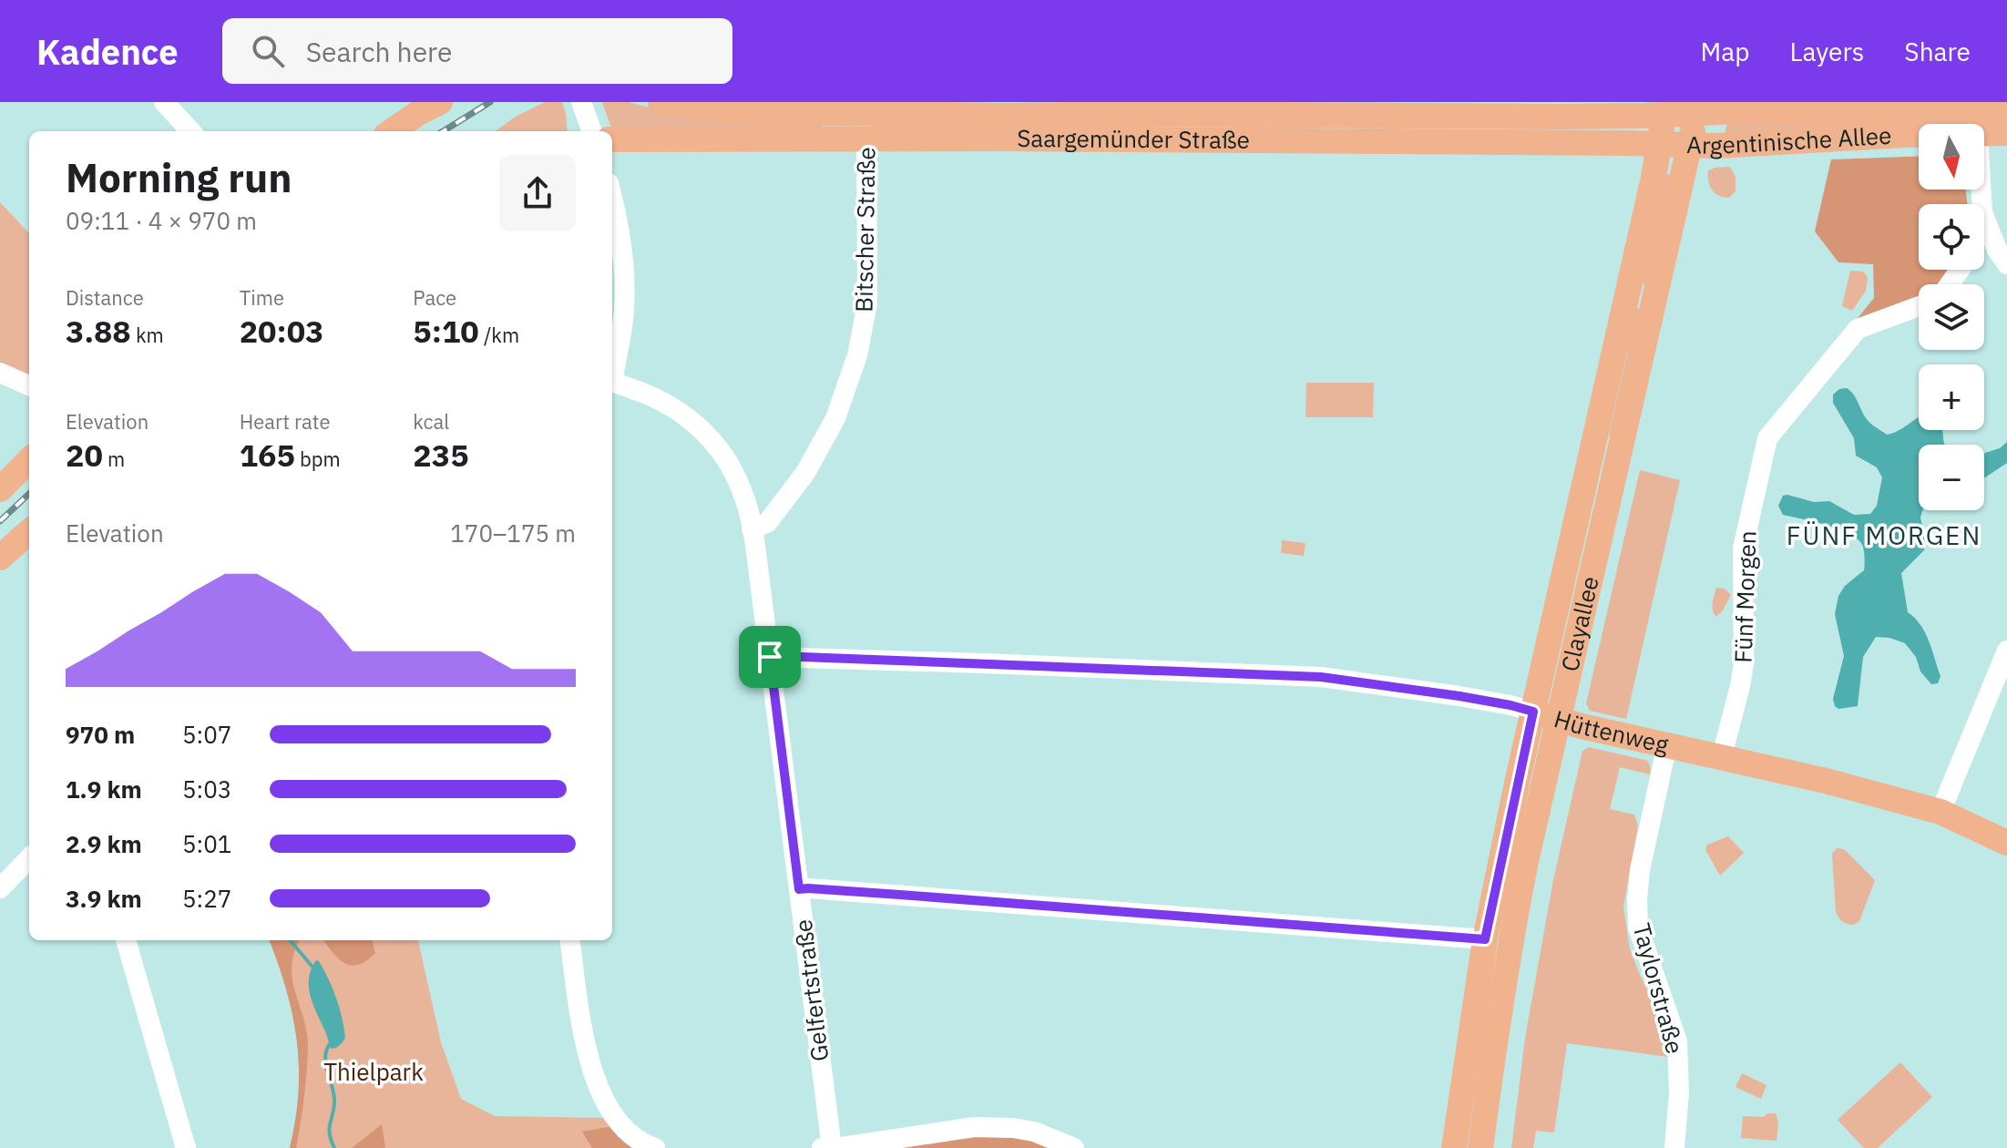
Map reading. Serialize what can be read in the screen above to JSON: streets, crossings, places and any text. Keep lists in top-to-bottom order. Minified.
{"streets":{"main road":["Saargemünder Straße","Argentinische Allee","Clayallee","Hüttenweg"],"street":["Bitscher Straße","Fünf Morgen","Taylorstraße","Gelfertstraße"]},"crossings":[["Saargemünder Straße","Argentinische Allee"],["Saargemünder Straße","Bitscher Straße"],["Saargemünder Straße","Clayallee"],["Argentinische Allee","Clayallee"],["Bitscher Straße","Gelfertstraße"],["Fünf Morgen","Hüttenweg"],["Clayallee","Hüttenweg"],["Hüttenweg","Taylorstraße"],["Hüttenweg","Gelfertstraße"]],"districts":["FÜNF MORGEN"],"parks":["Thielpark"],"north":"bottom","page":{"header":"Kadence","search":"Search here","nav":["Map","Layers","Share"],"map_buttons":["+","−"],"heading":["Morning run","09:11 · 4 × 970 m"],"stats":[["Distance","3.88 km"],["Time","20:03"],["Pace","5:10 /km"],["Elevation","20 m"],["Heart rate","165 bpm"],["kcal","235"]],"chart":["Elevation","170–175 m"],"list":[{"name":"970 m","note":"5:07"},{"name":"1.9 km","note":"5:03"},{"name":"2.9 km","note":"5:01"},{"name":"3.9 km","note":"5:27"}]}}
